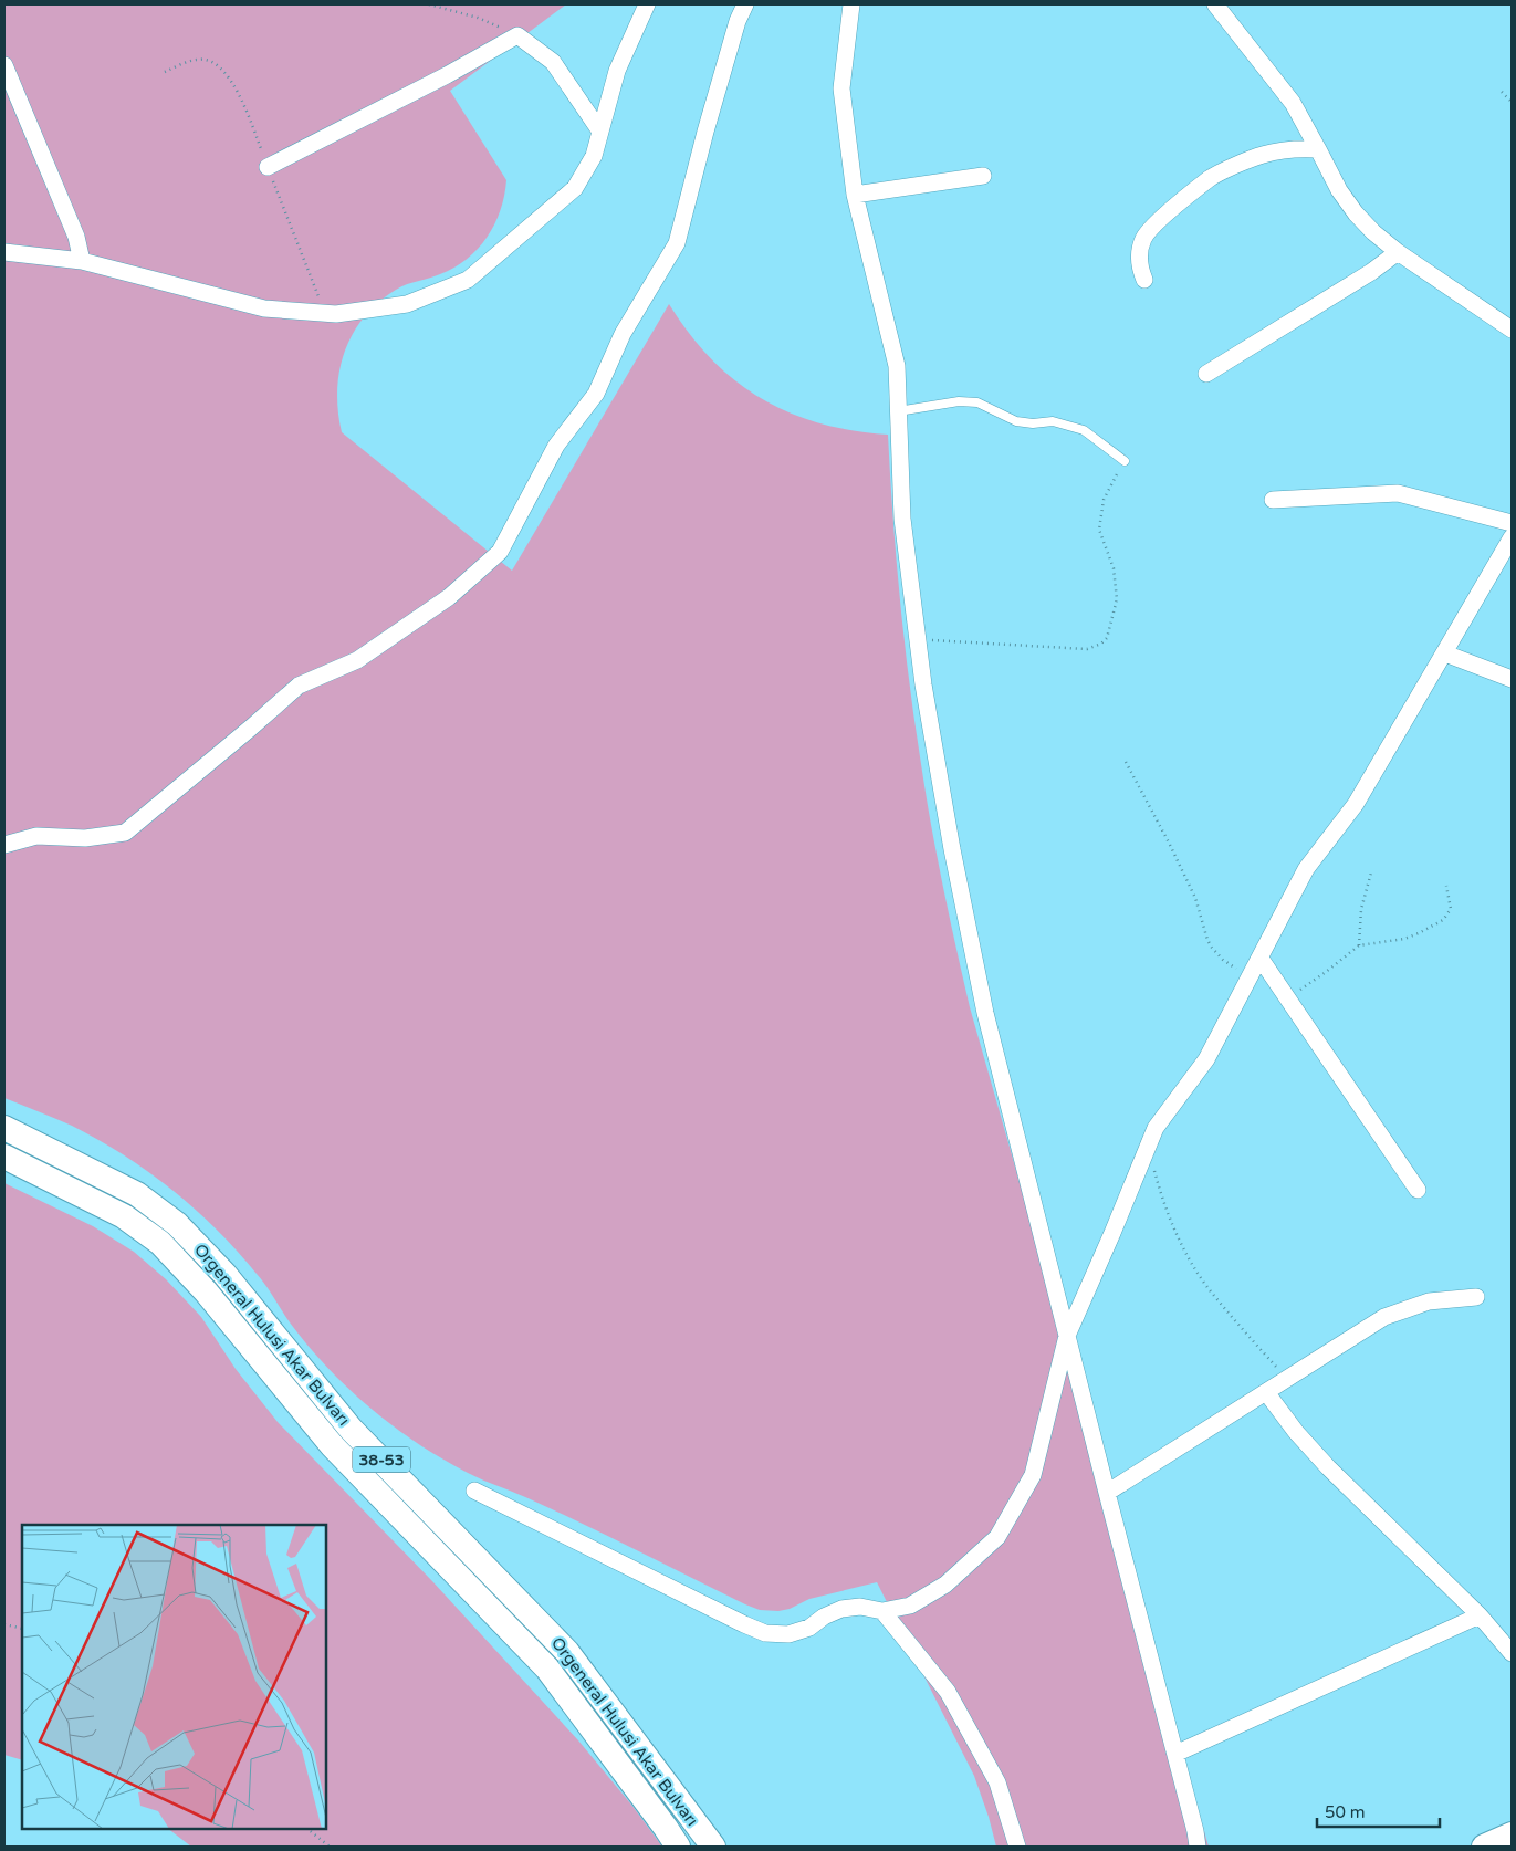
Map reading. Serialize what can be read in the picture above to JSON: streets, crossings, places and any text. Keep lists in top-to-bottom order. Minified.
{"streets":{"main road":["Orgeneral Hulusi Akar Bulvarı","38-53"]},"scale_bar":"50 m"}
